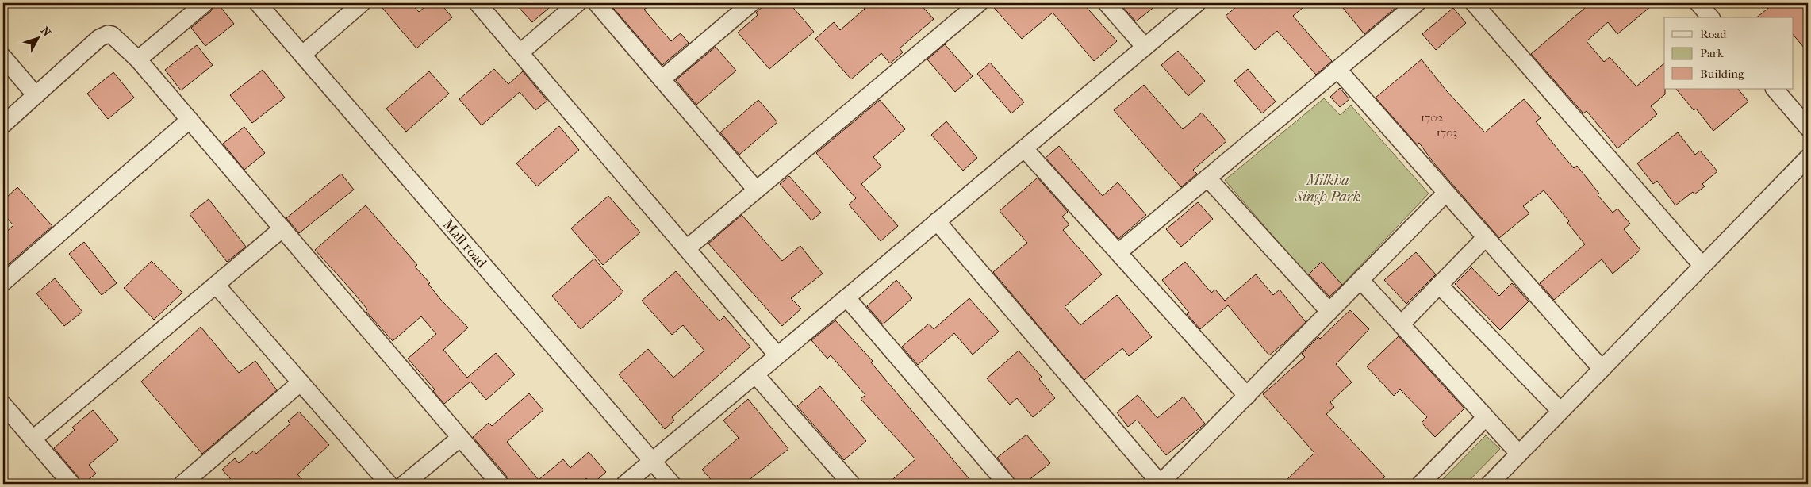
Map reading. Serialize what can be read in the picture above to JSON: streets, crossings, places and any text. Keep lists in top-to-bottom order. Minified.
{"streets":{"street":["Mall road"]},"parks":["Milkha Singh Park"],"house_numbers":["1702","1703"],"legend":["Road","Park","Building"],"north":"top right"}
